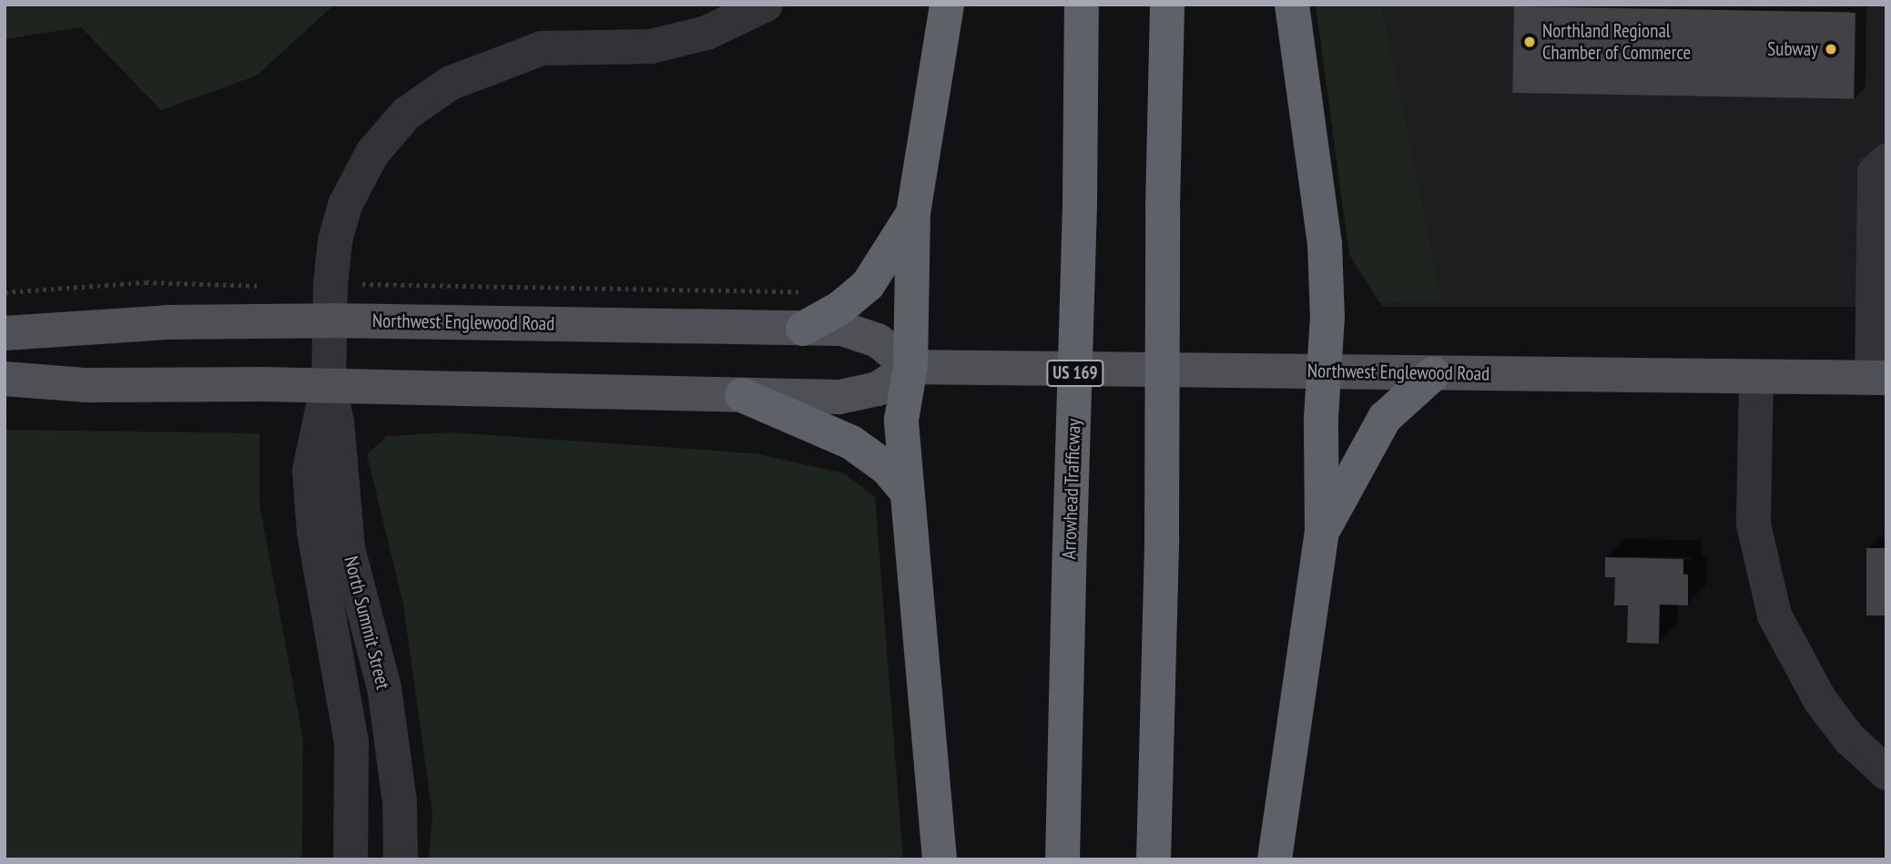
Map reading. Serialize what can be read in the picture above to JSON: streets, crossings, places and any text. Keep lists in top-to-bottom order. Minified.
{"streets":{"highway":["US 169","Arrowhead Trafficway"],"main road":["Northwest Englewood Road"],"street":["North Summit Street"]},"crossings":[["Northwest Englewood Road","North Summit Street"]],"places":["Northland Regional Chamber of Commerce","Subway"]}
